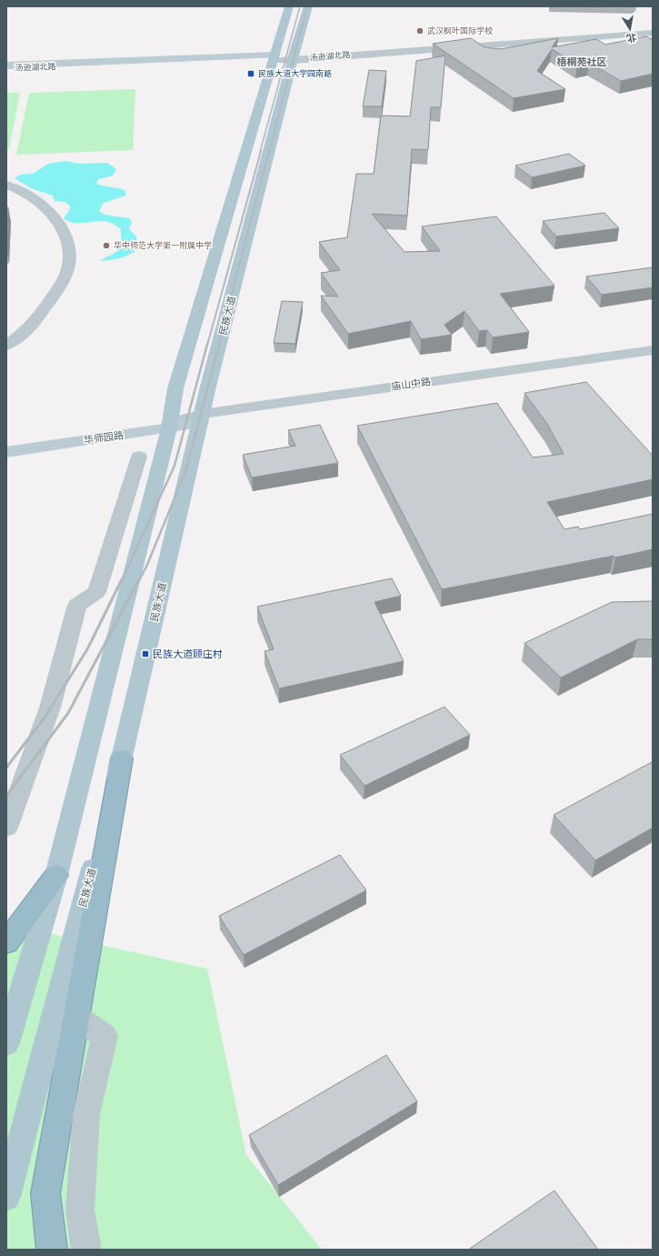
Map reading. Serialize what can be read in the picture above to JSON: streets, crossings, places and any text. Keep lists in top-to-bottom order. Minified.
{"streets":{"main road":["汤逊湖北路","民族大道","华师园路"],"street":["庙山中路"]},"crossings":[["汤逊湖北路","民族大道"],["民族大道","庙山中路"],["民族大道","华师园路"],["庙山中路","华师园路"]],"districts":["梧桐苑社区"],"places":{"other":["武汉枫叶国际学校","华中师范大学第一附属中学"],"transit":["民族大道大学园南路","民族大道顾庄村"]},"north":"bottom"}
